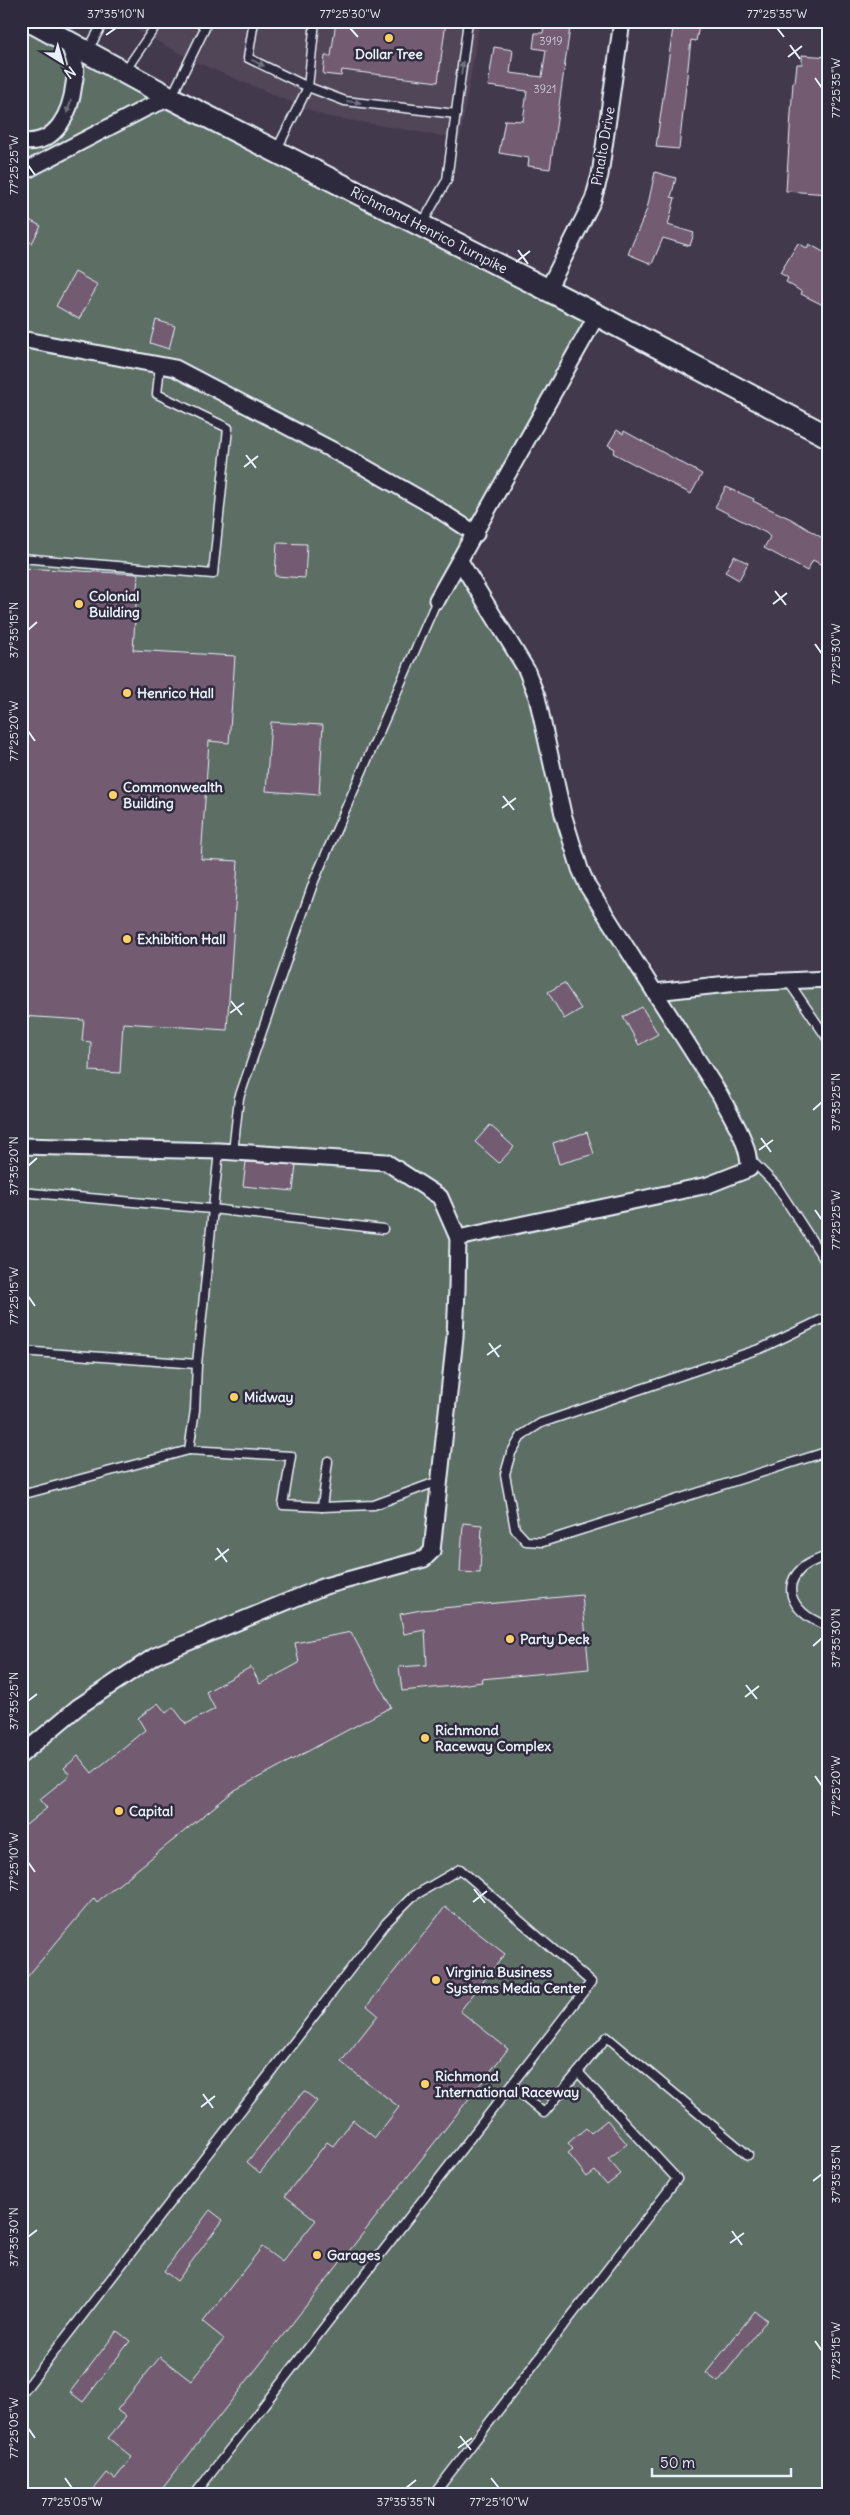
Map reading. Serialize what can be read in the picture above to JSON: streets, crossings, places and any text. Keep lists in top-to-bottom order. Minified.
{"streets":{"main road":["Richmond Henrico Turnpike"],"street":["Pinalto Drive"]},"crossings":[["Pinalto Drive","Richmond Henrico Turnpike"]],"places":["Dollar Tree","Colonial Building","Henrico Hall","Commonwealth Building","Exhibition Hall","Midway","Party Deck","Richmond Raceway Complex","Capital","Virginia Business Systems Media Center","Richmond International Raceway","Garages"],"house_numbers":["3919","3921"],"scale_bar":"50 m","north":"bottom right","coordinates":["37°35'10\"N","77°25'30\"W","77°25'35\"W","77°25'25\"W","37°35'15\"N","77°25'20\"W","37°35'25\"N","37°35'20\"N","77°25'15\"W","37°35'30\"N","77°25'10\"W","37°35'35\"N","77°25'05\"W"]}
